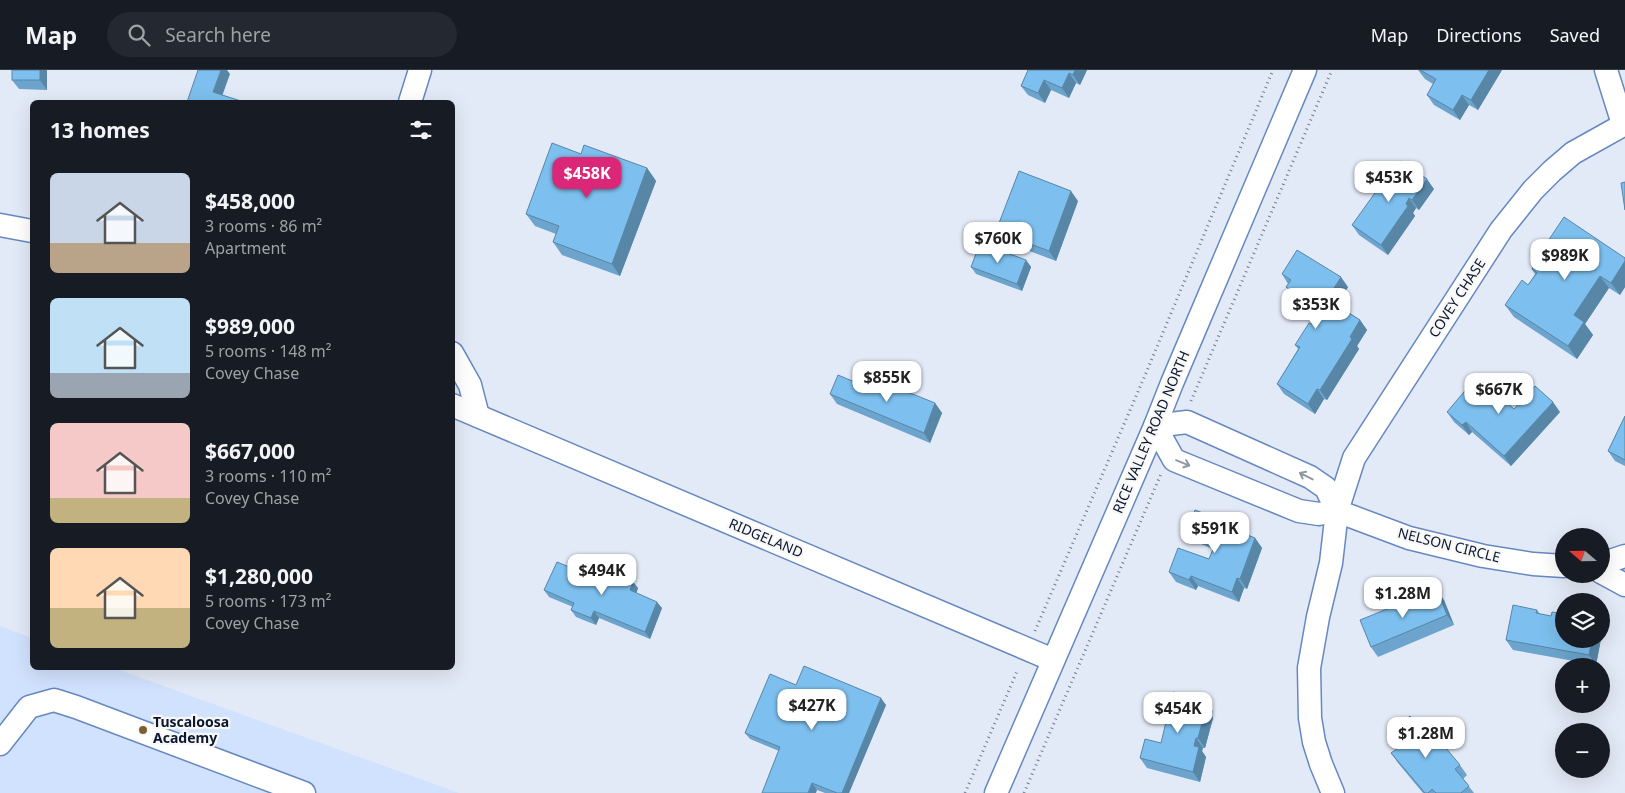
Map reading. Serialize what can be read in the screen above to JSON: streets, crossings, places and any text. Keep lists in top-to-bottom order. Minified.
{"streets":{"street":["COVEY CHASE","RICE VALLEY ROAD NORTH","RIDGELAND","NELSON CIRCLE"]},"crossings":[["COVEY CHASE","NELSON CIRCLE"],["RICE VALLEY ROAD NORTH","RIDGELAND"]],"places":["Tuscaloosa Academy"],"north":"left","page":{"header":"Map","search":"Search here","nav":["Map","Directions","Saved"],"heading":"13 homes","price":["$458K","$453K","$760K","$989K","$353K","$855K","$667K","$591K","$494K","$1.28M","$427K","$454K","$1.28M"],"list":[{"name":"$458,000","note":"3 rooms · 86 m² · Apartment"},{"name":"$989,000","note":"5 rooms · 148 m² · Covey Chase"},{"name":"$667,000","note":"3 rooms · 110 m² · Covey Chase"},{"name":"$1,280,000","note":"5 rooms · 173 m² · Covey Chase"}],"map_buttons":["+","−"]}}
